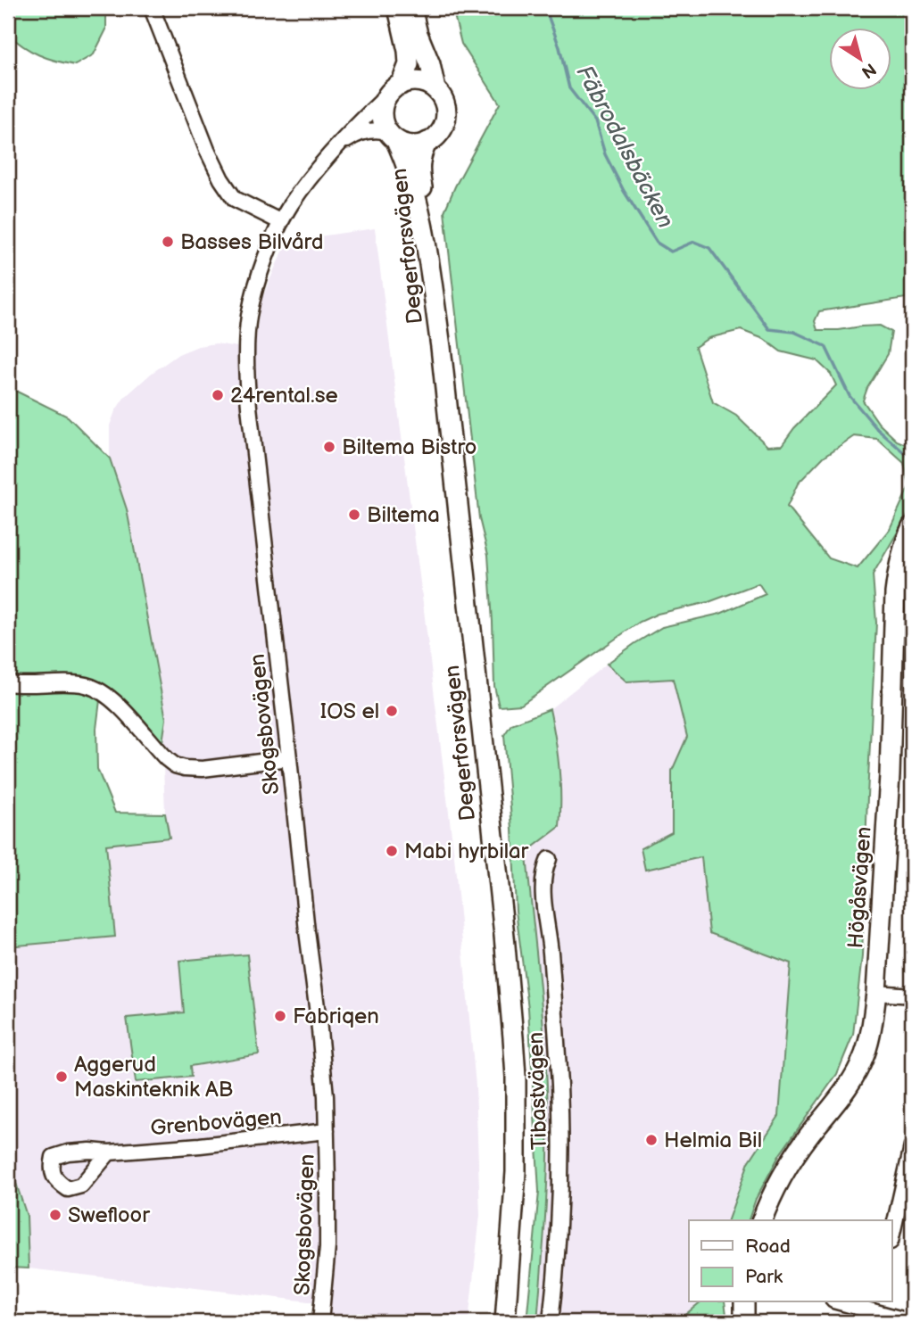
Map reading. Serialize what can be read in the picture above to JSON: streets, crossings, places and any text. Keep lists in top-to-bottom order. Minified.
{"streets":{"main road":["Degerforsvägen","Högåsvägen"],"street":["Skogsbovägen","Tibastvägen","Grenbovägen"]},"crossings":[["Degerforsvägen","Skogsbovägen"],["Skogsbovägen","Grenbovägen"]],"water":["Fäbrodalsbäcken"],"places":["Basses Bilvård","24rental.se","Biltema Bistro","Biltema","IOS el","Mabi hyrbilar","Fabriqen","Aggerud Maskinteknik AB","Helmia Bil","Swefloor"],"legend":["Road","Park"],"north":"bottom right"}
